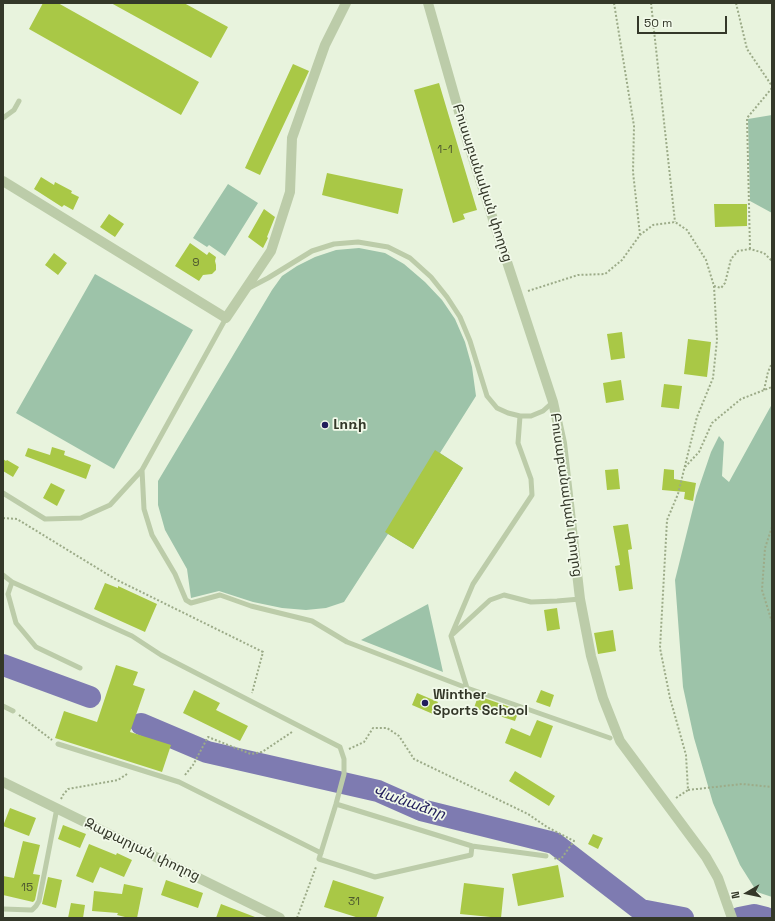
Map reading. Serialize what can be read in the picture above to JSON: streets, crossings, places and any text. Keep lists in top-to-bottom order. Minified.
{"streets":{"street":["Բուսաբանական փողոց","Զաքարյան փողոց"]},"water":["Վանաձոր"],"places":["Լոռի","Winther Sports School"],"house_numbers":["1-1","9","15","31"],"scale_bar":"50 m","north":"left"}
